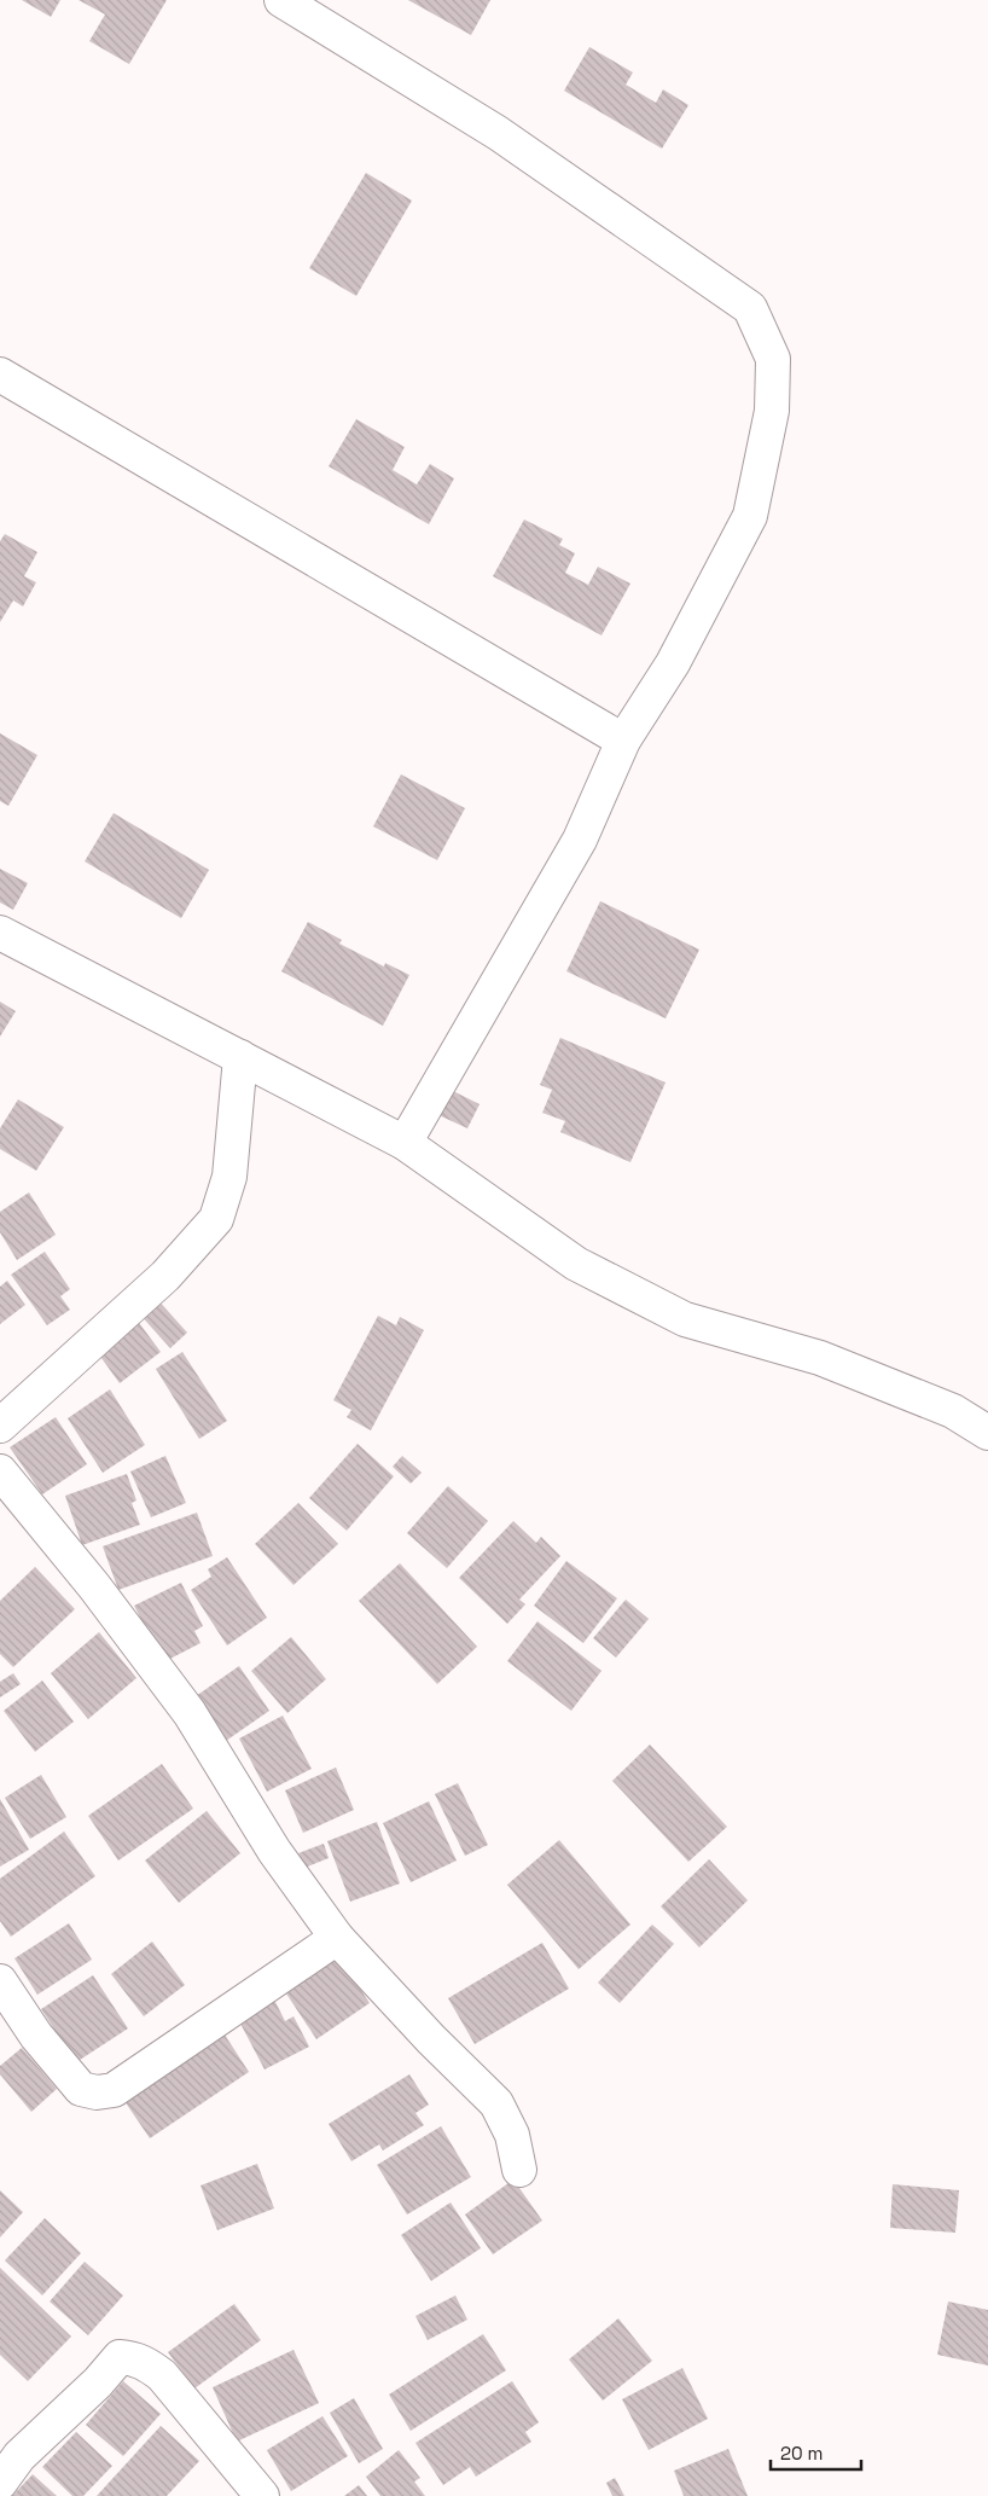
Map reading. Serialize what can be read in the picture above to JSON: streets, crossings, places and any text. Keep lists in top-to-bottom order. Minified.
{"scale_bar":"20 m"}
